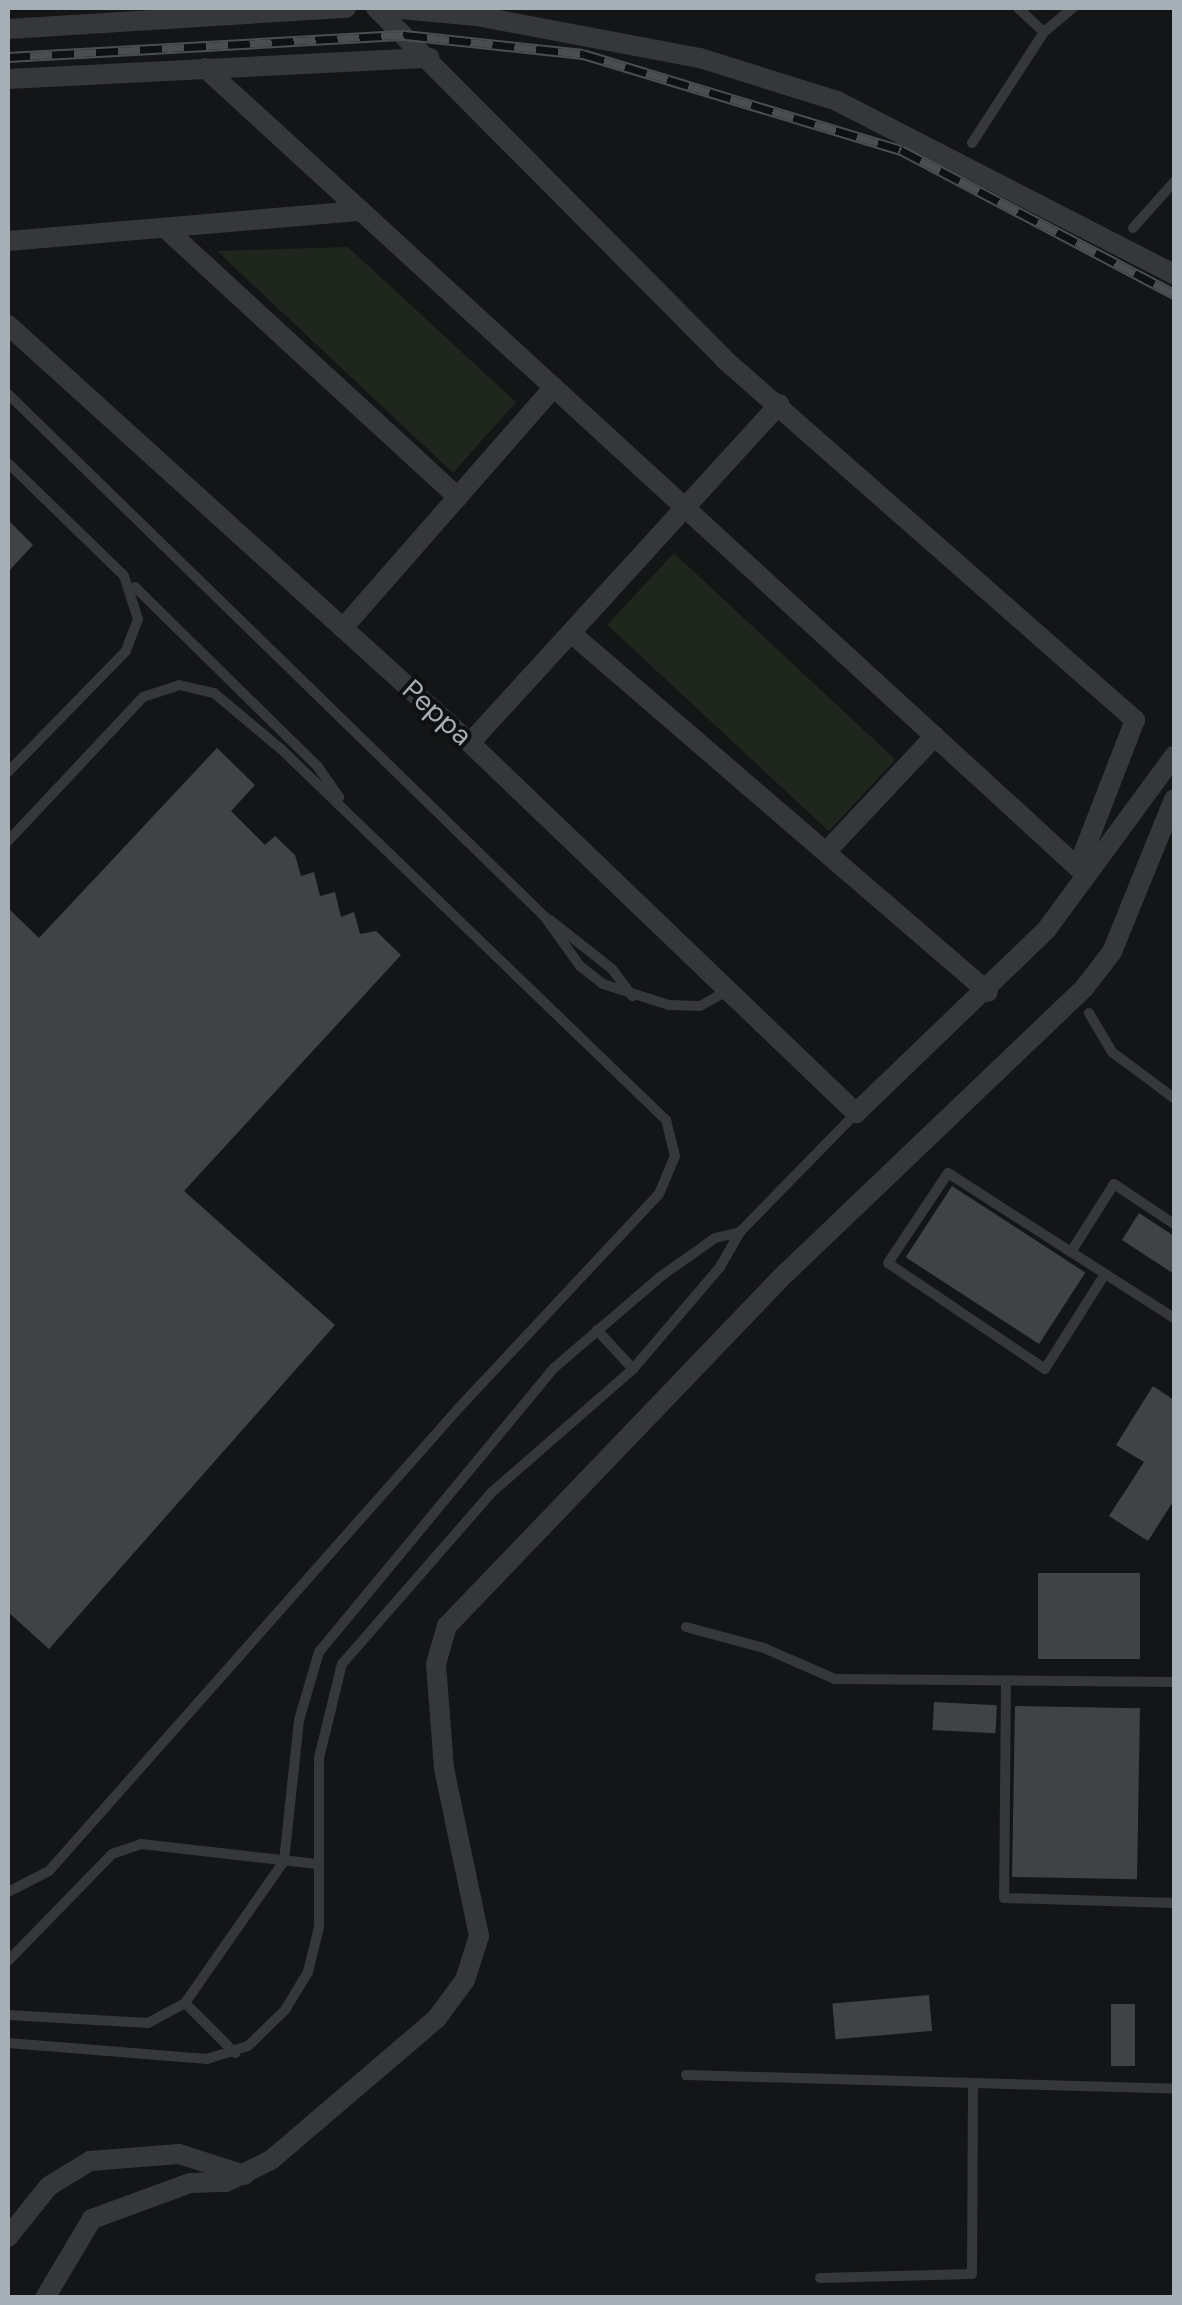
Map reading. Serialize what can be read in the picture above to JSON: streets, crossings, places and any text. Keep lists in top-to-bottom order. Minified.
{"streets":{"street":["Peppa"]}}
